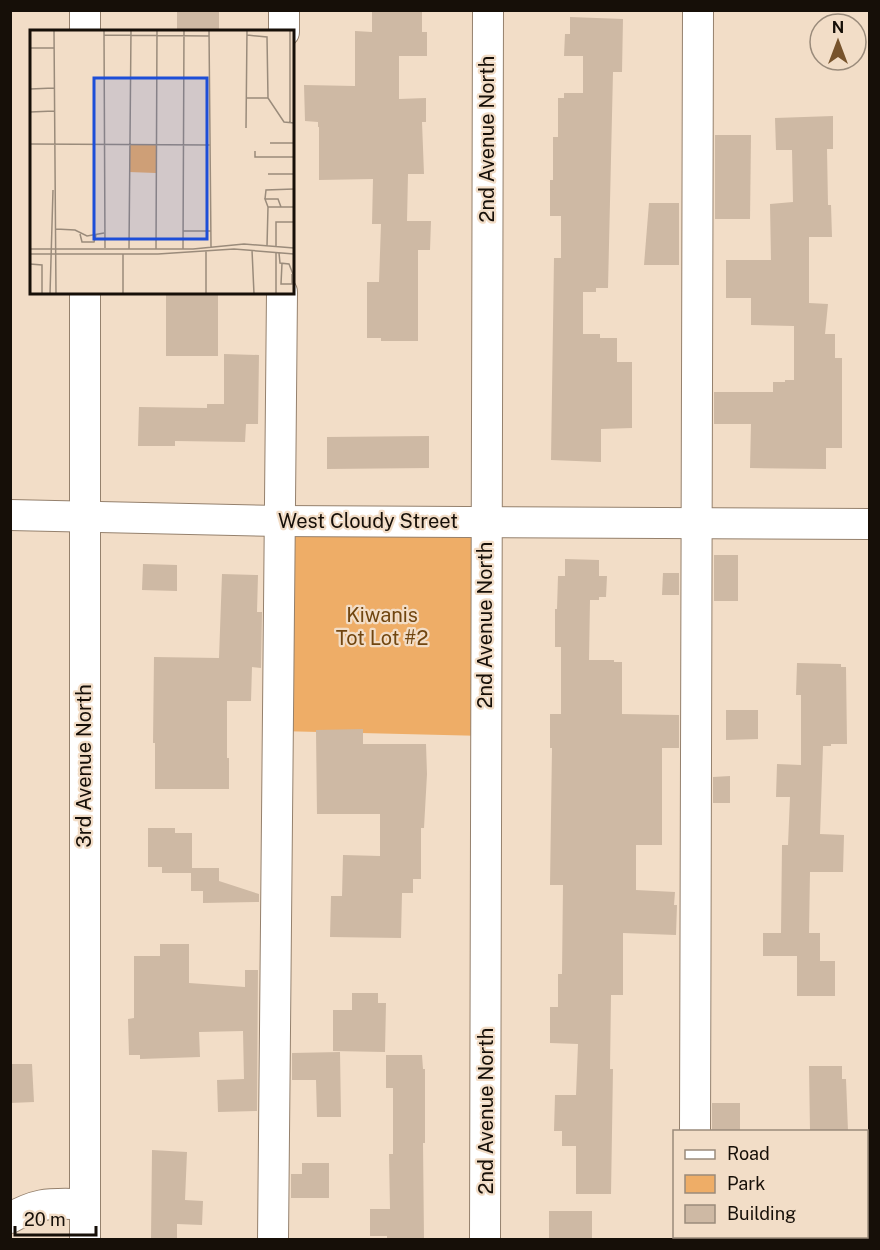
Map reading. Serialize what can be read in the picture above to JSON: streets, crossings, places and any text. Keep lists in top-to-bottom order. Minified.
{"streets":{"street":["2nd Avenue North","West Cloudy Street","3rd Avenue North"]},"crossings":[["2nd Avenue North","West Cloudy Street"],["West Cloudy Street","3rd Avenue North"]],"parks":["Kiwanis Tot Lot #2"],"legend":["Road","Park","Building"],"scale_bar":"20 m","north":"top"}
